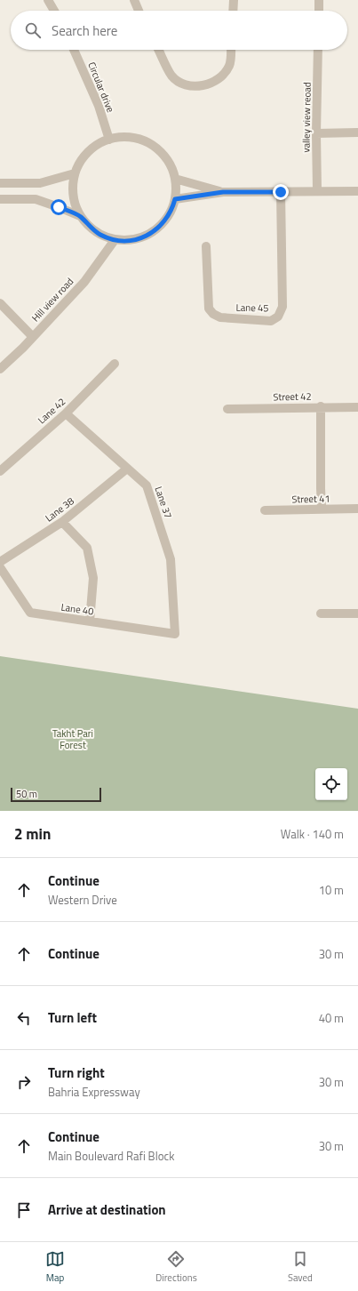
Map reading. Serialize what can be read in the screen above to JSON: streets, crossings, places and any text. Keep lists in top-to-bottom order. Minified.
{"streets":{"street":["Circular drive","valley view reoad","Hill view road","Lane 45","Street 42","Lane 42","Street 41","Lane 37","Lane 38","Lane 40"]},"crossings":[["Circular drive","Hill view road"],["Lane 42","Lane 37"],["Lane 37","Lane 38"],["Lane 37","Lane 40"]],"parks":["Takht Pari Forest"],"scale_bar":"50 m","page":{"search":"Search here","scale":"50 m","heading":["2 min","Walk · 140 m"],"list":[["Continue","Western Drive","10 m"],["Continue","30 m"],["Turn left","40 m"],["Turn right","Bahria Expressway","30 m"],["Continue","Main Boulevard Rafi Block","30 m"],"Arrive at destination"],"nav":["Map","Directions","Saved"]}}
